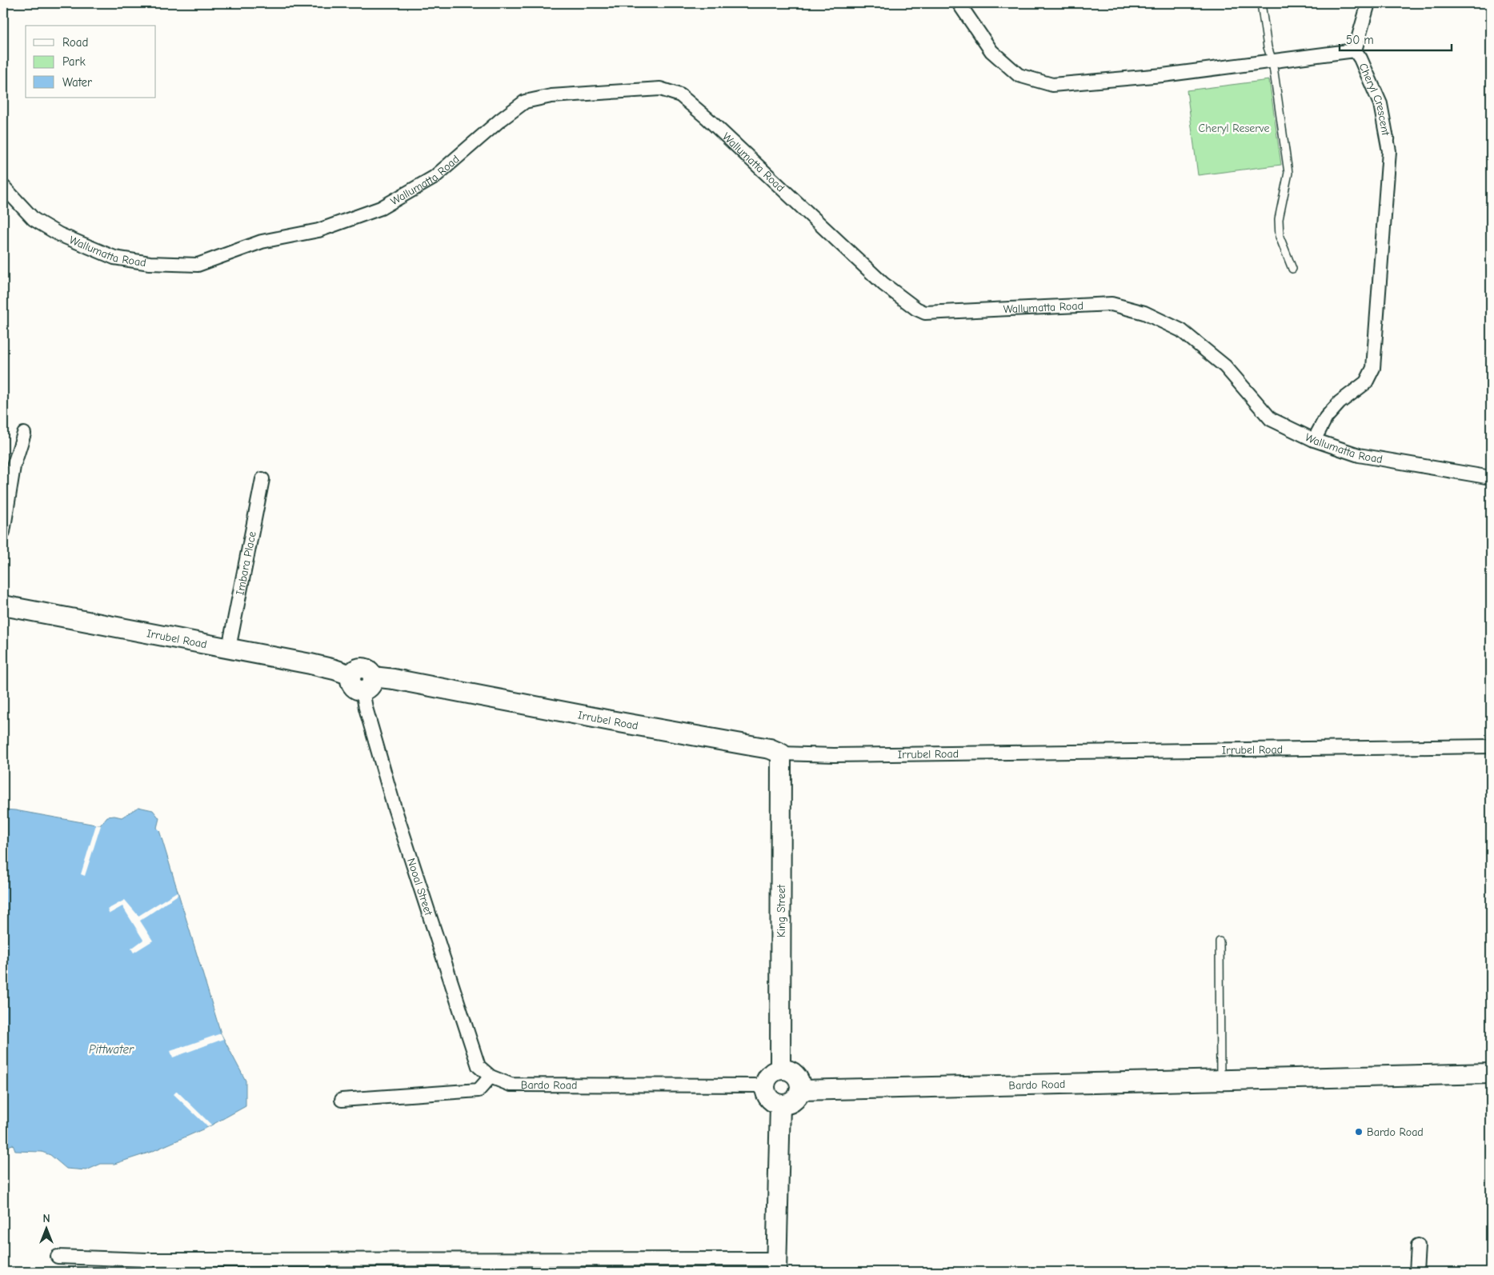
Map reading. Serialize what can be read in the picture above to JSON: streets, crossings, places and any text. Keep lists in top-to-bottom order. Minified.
{"streets":{"street":["Cheryl Crescent","Wallumatta Road","Imbara Place","Irrubel Road","Nooal Street","King Street","Bardo Road"]},"crossings":[["Cheryl Crescent","Wallumatta Road"],["Imbara Place","Irrubel Road"],["Irrubel Road","Nooal Street"],["Irrubel Road","King Street"],["Nooal Street","Bardo Road"],["King Street","Bardo Road"]],"water":["Pittwater"],"parks":["Cheryl Reserve"],"places":["Bardo Road"],"legend":["Road","Park","Water"],"scale_bar":"50 m","north":"top"}
